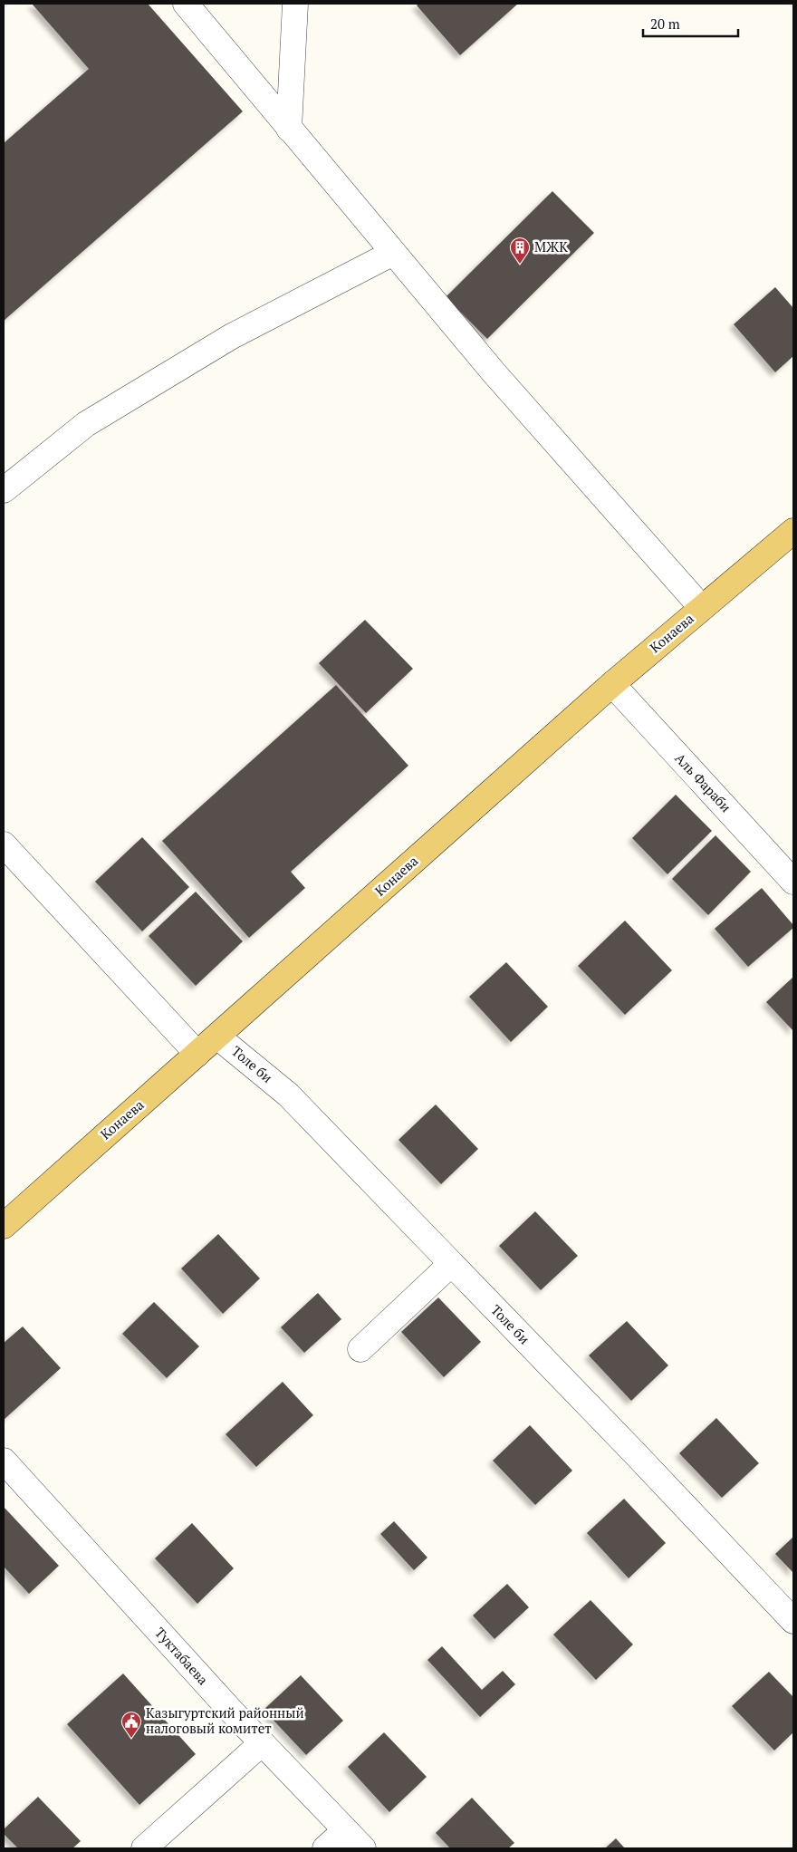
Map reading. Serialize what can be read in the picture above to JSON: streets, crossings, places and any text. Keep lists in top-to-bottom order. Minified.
{"streets":{"main road":["Конаева"],"street":["Аль Фараби","Толе би","Туктабаева"]},"crossings":[["Конаева","Аль Фараби"],["Конаева","Толе би"]],"places":{"building":["МЖК"],"public building":["Казыгуртский районный налоговый комитет"]},"scale_bar":"20 m"}
